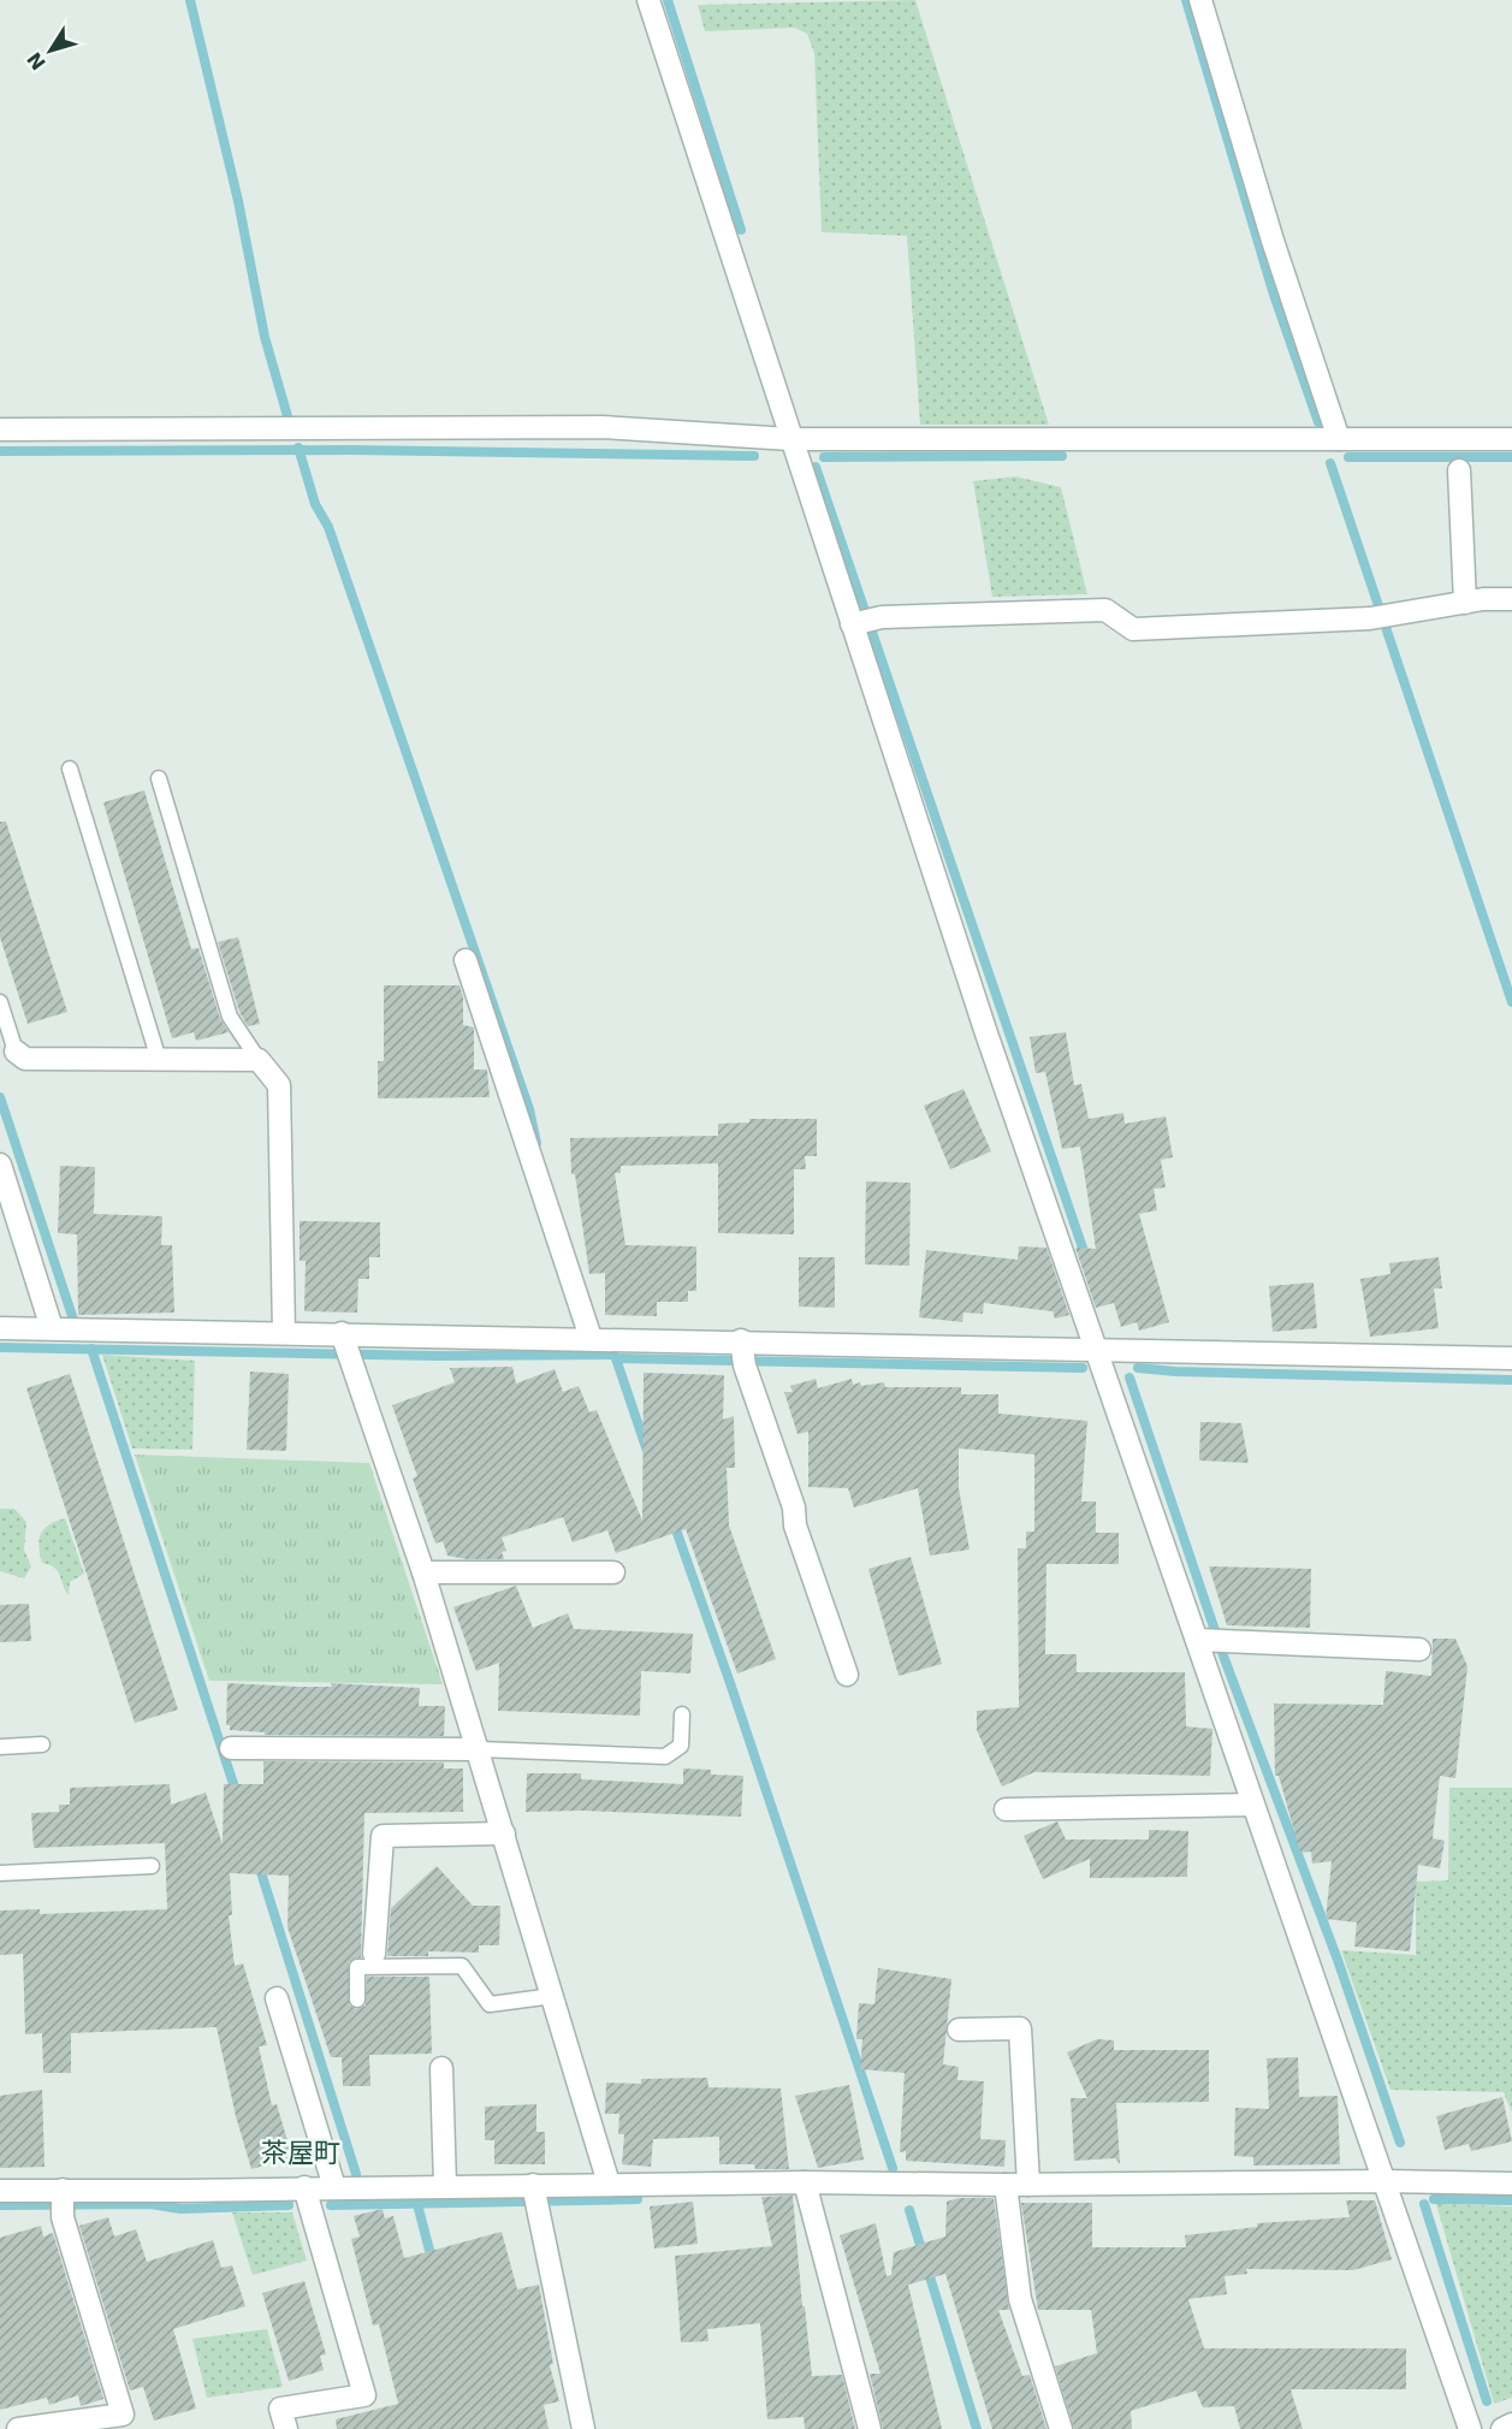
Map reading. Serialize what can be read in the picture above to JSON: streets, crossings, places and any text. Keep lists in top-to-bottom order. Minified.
{"districts":["茶屋町"],"north":"bottom left"}
